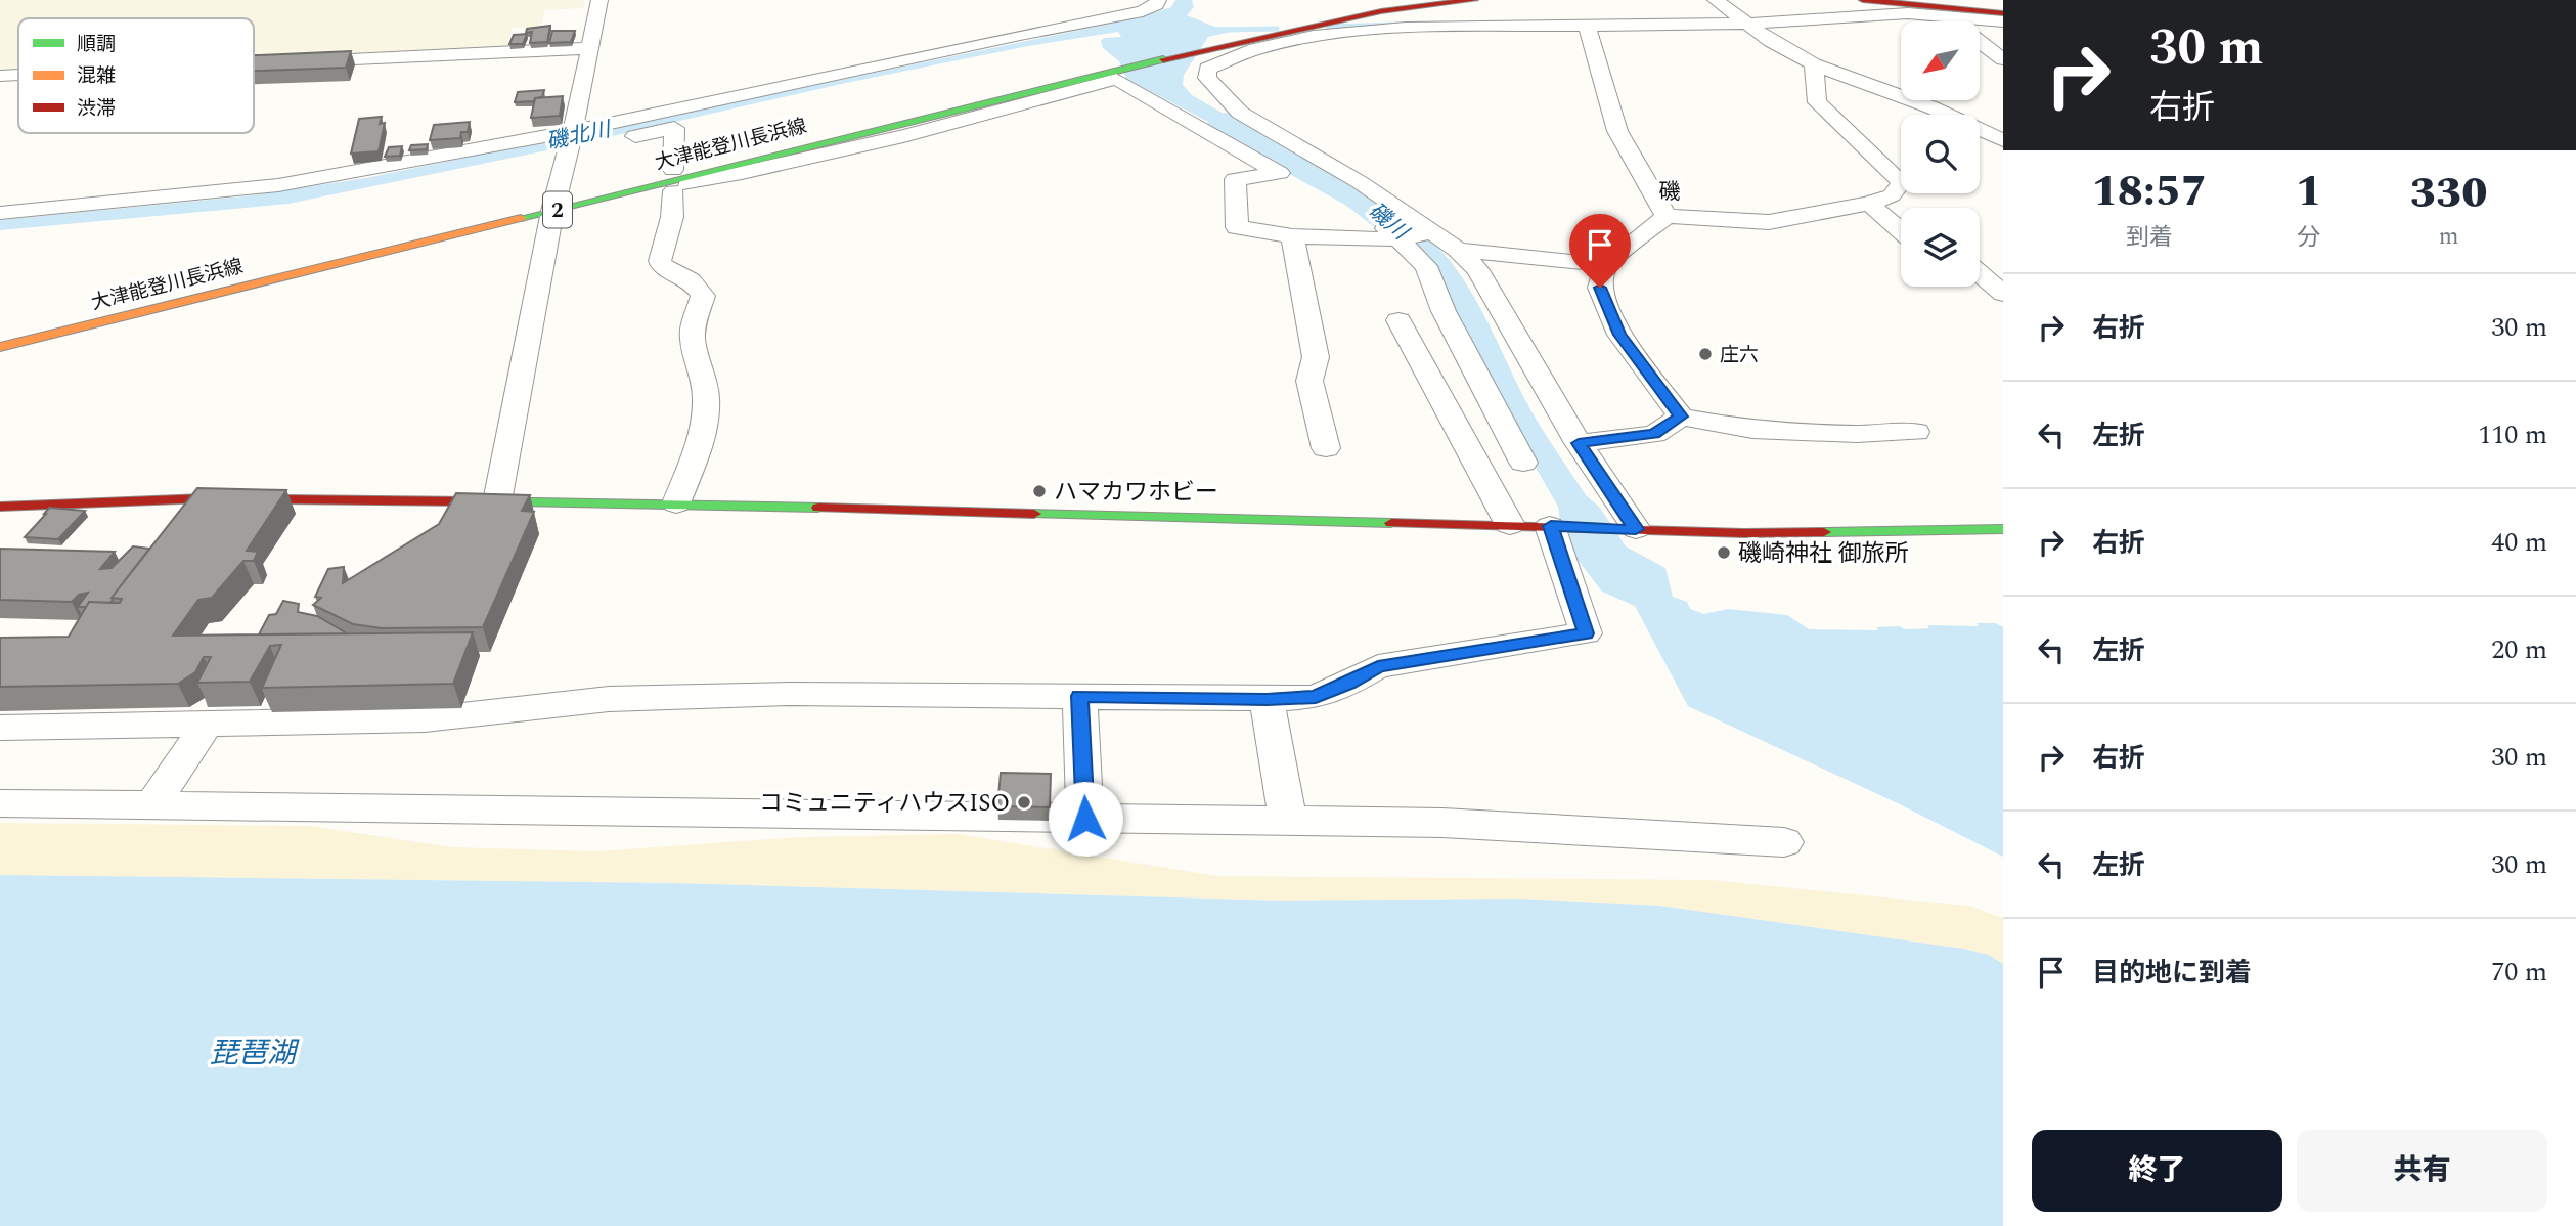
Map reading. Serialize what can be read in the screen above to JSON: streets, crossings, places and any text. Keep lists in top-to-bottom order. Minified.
{"streets":{"main road":["大津能登川長浜線","2"]},"districts":["磯"],"water":["磯北川","磯川","琵琶湖"],"places":["庄六","ハマカワホビー","磯崎神社 御旅所","コミュニティハウスISO"],"legend":["順調","混雑","渋滞"],"north":"bottom left","page":{"turn":["30 m","右折"],"eta":["18:57","到着","1","分","330","m"],"list":[{"name":"右折","value":"30 m"},{"name":"左折","value":"110 m"},{"name":"右折","value":"40 m"},{"name":"左折","value":"20 m"},{"name":"右折","value":"30 m"},{"name":"左折","value":"30 m"},{"name":"目的地に到着","value":"70 m"}],"buttons":["終了","共有"]}}
